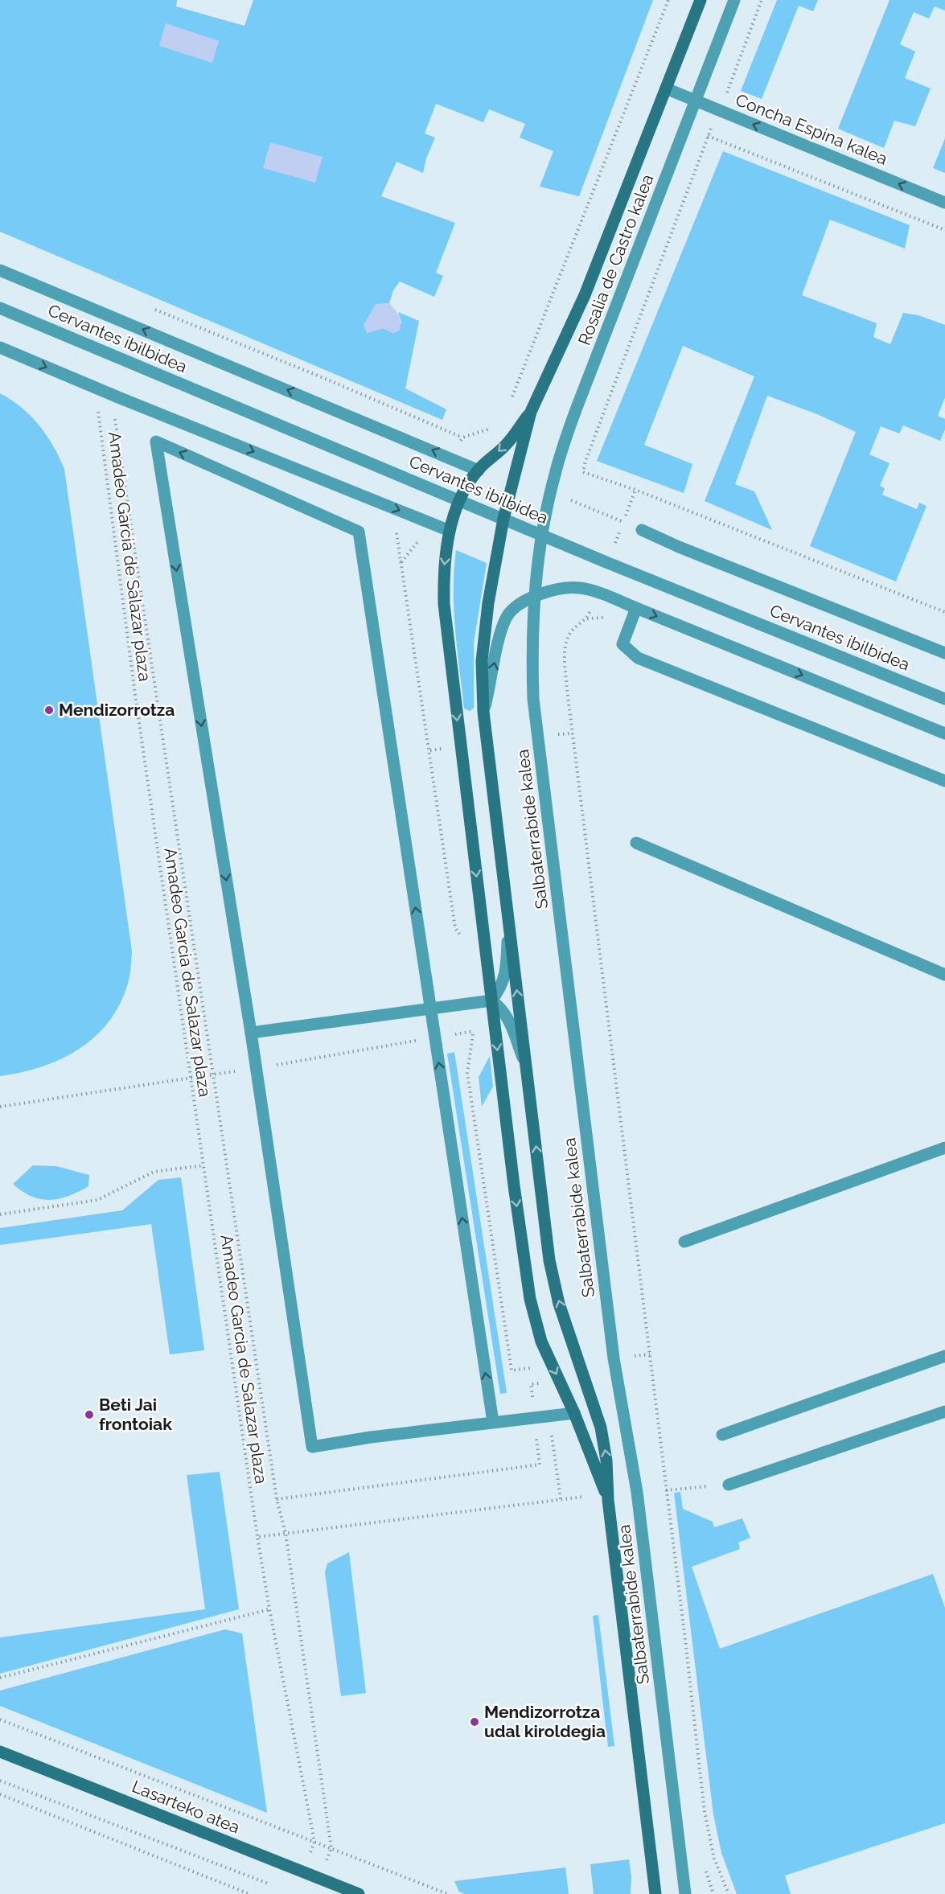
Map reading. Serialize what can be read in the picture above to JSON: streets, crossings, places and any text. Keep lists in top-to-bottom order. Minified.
{"streets":{"street":["Concha Espina kalea","Rosalia de Castro kalea","Cervantes ibilbidea","Salbaterrabide kalea","Lasarteko atea"],"path":["Amadeo Garcia de Salazar plaza"]},"crossings":[["Concha Espina kalea","Rosalia de Castro kalea"],["Rosalia de Castro kalea","Cervantes ibilbidea"],["Rosalia de Castro kalea","Salbaterrabide kalea"],["Cervantes ibilbidea","Salbaterrabide kalea"]],"one_way":["Concha Espina kalea"],"places":["Mendizorrotza","Beti Jai frontoiak","Mendizorrotza udal kiroldegia"]}
